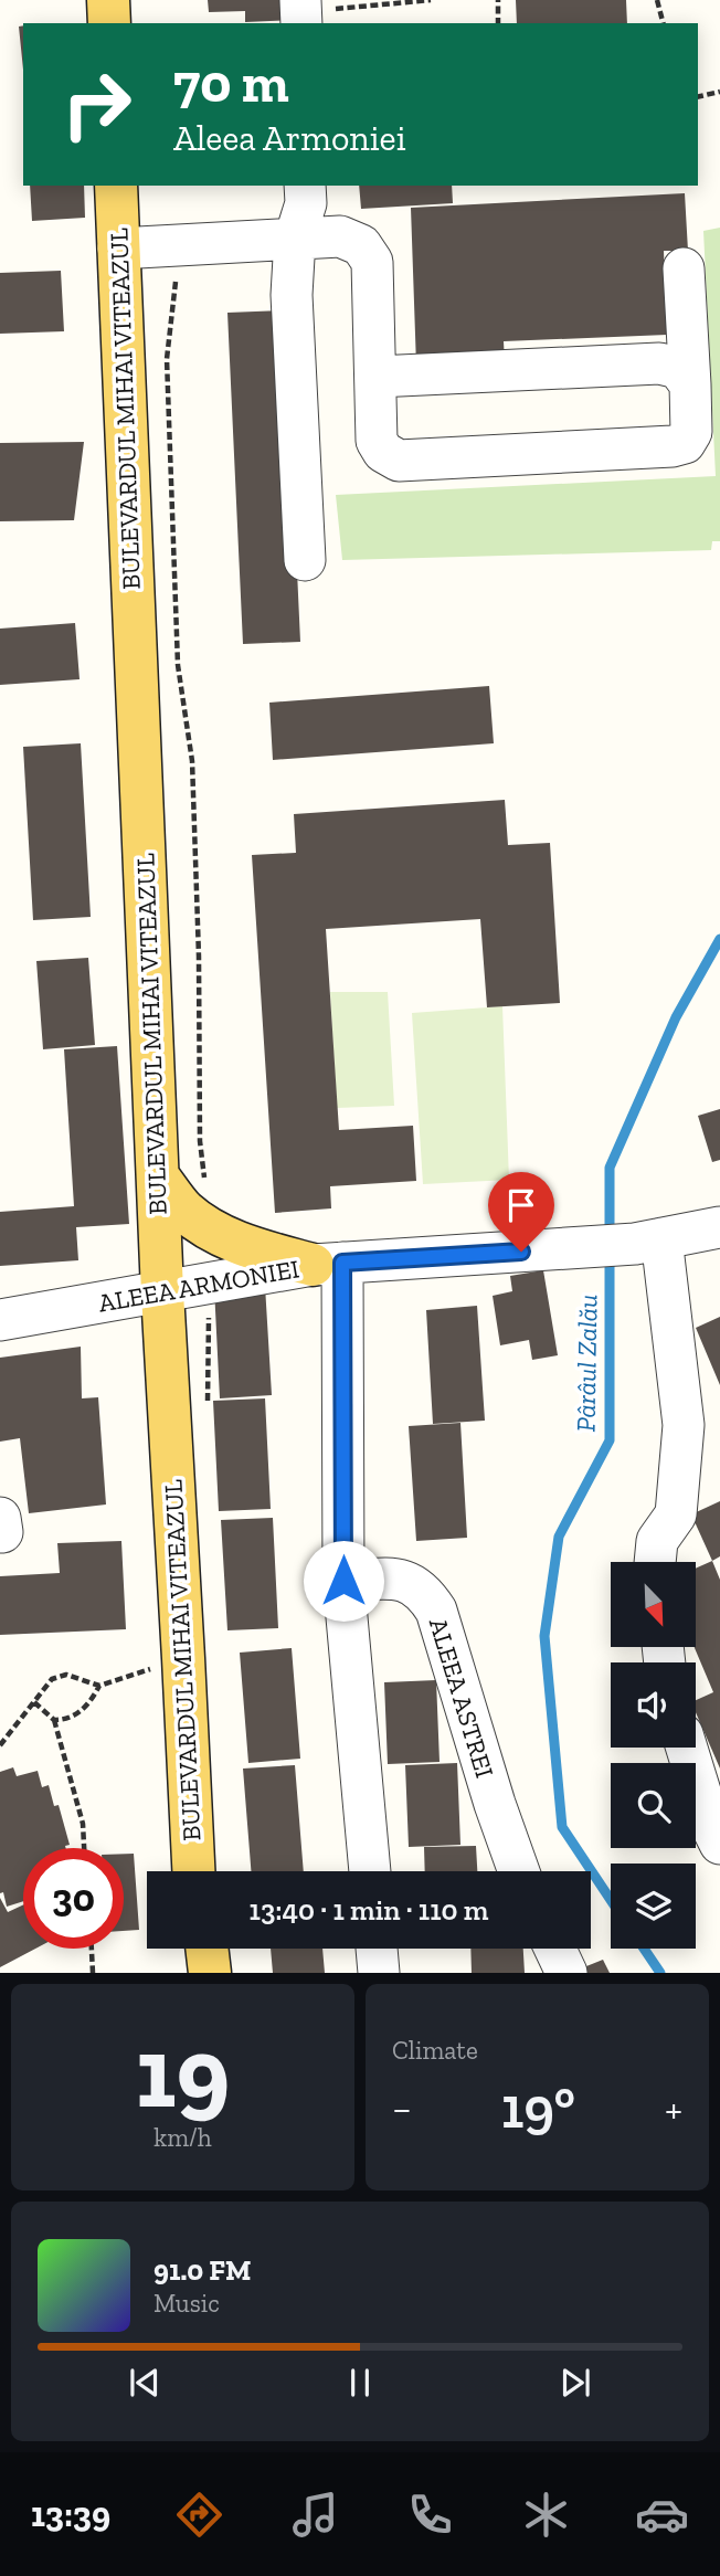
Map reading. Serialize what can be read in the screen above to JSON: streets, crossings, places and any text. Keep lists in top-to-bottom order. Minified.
{"streets":{"main road":["BULEVARDUL MIHAI VITEAZUL"],"street":["ALEEA ARMONIEI","ALEEA ASTREI"]},"crossings":[["BULEVARDUL MIHAI VITEAZUL","ALEEA ARMONIEI"]],"water":["Pârâul Zalău"],"north":"bottom right","page":{"turn":["70 m","Aleea Armoniei"],"limit":"30","trip":"13:40 · 1 min · 110 m","tile":[["19","km/h"],"Climate"],"heat":["−","19°","+"],"song":["91.0 FM","Music"],"tabs":"13:39"}}
